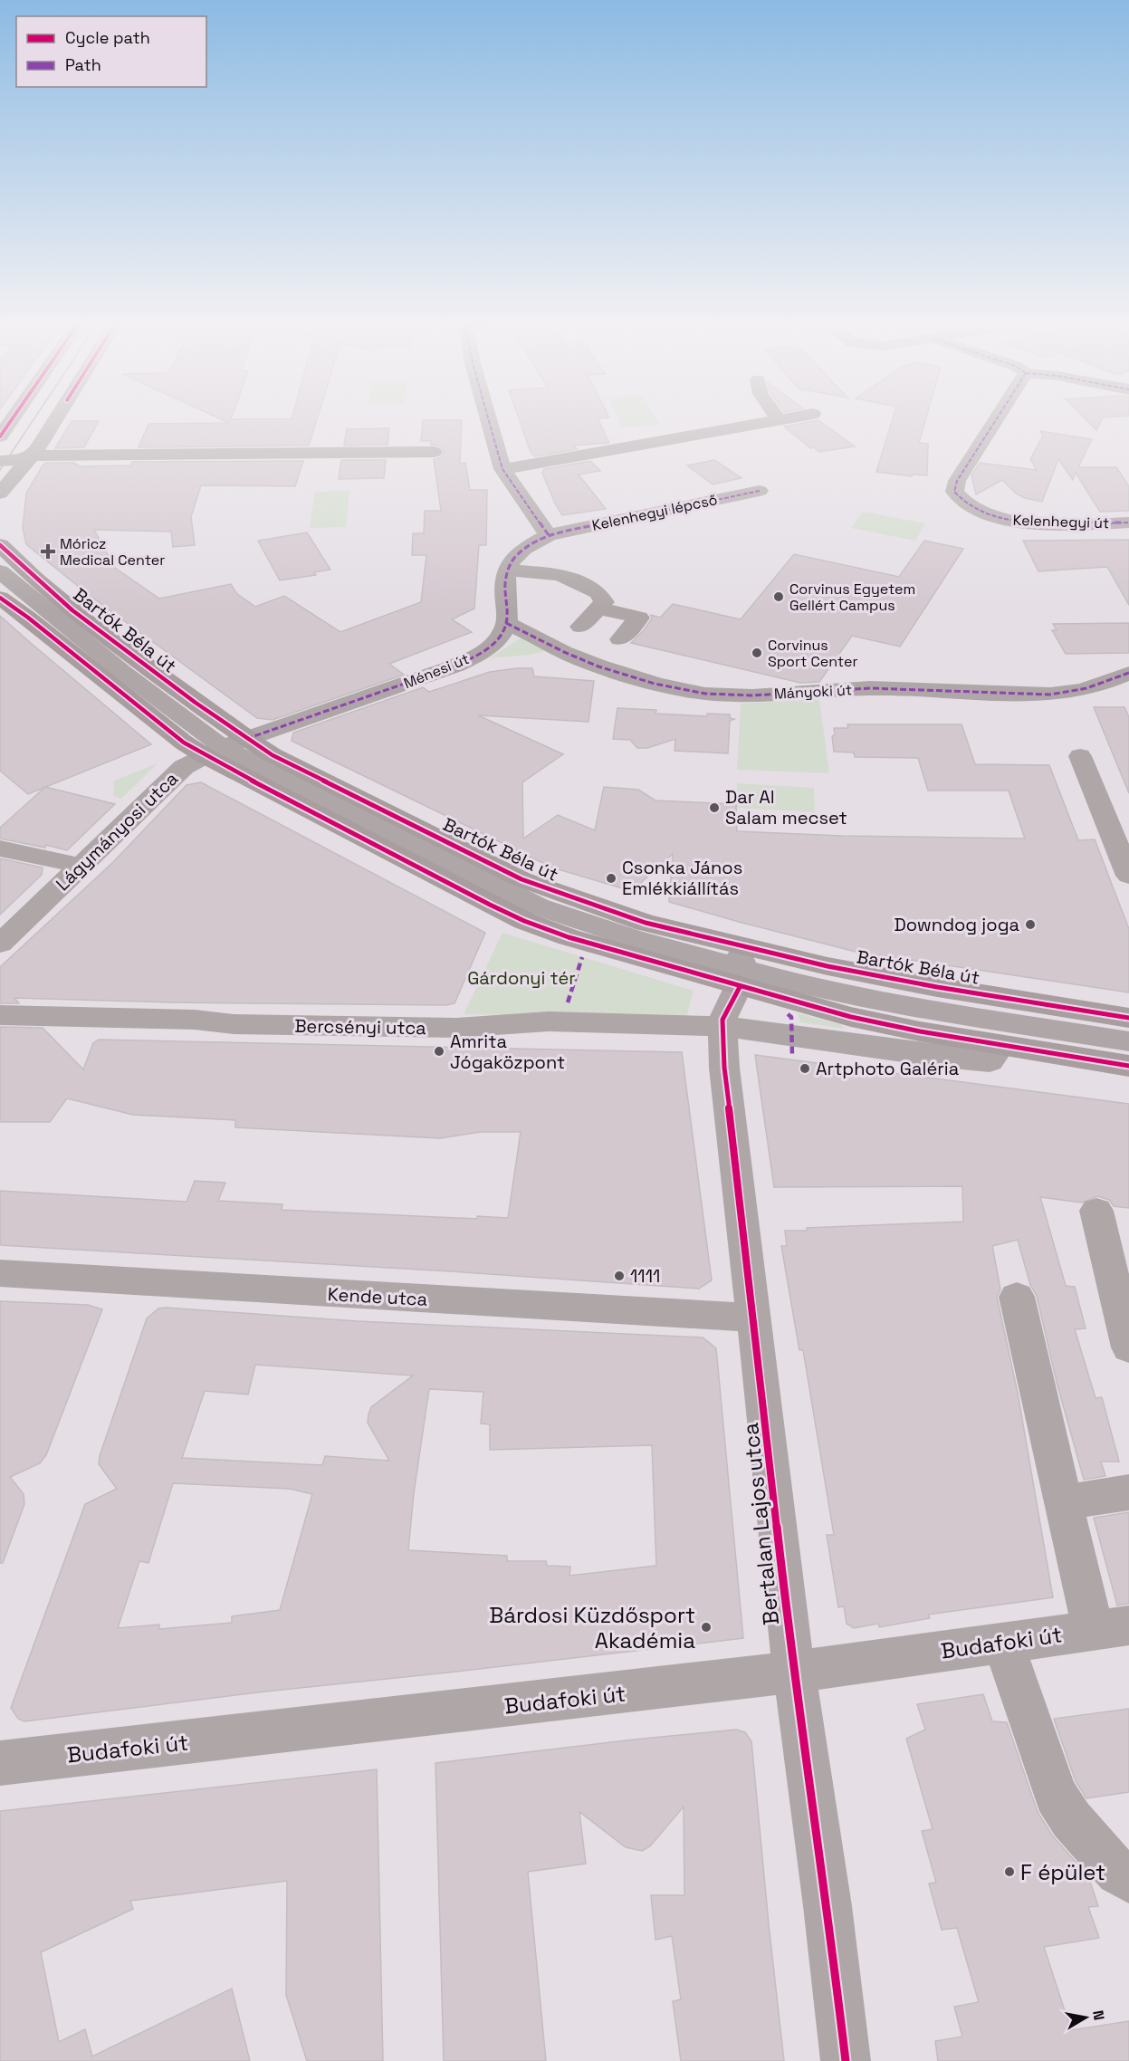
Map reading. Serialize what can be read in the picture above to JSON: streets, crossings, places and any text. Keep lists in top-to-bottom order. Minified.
{"streets":{"main road":["Bartók Béla út"],"street":["Kelenhegyi lépcső","Kelenhegyi út","Ménesi út","Mányoki út","Lágymányosi utca","Bercsényi utca","Kende utca","Bertalan Lajos utca","Budafoki út"]},"crossings":[["Bartók Béla út","Ménesi út"],["Bartók Béla út","Lágymányosi utca"],["Bartók Béla út","Bercsényi utca"],["Bartók Béla út","Bertalan Lajos utca"],["Ménesi út","Mányoki út"],["Ménesi út","Lágymányosi utca"],["Bercsényi utca","Bertalan Lajos utca"],["Kende utca","Bertalan Lajos utca"],["Bertalan Lajos utca","Budafoki út"]],"parks":["Gárdonyi tér"],"places":{"health":["Móricz Medical Center"],"other":["Corvinus Egyetem Gellért Campus","Corvinus Sport Center","Dar Al Salam mecset","Csonka János Emlékkiállítás","Downdog joga","Amrita Jógaközpont","Artphoto Galéria","1111","Bárdosi Küzdősport Akadémia","F épület"]},"legend":["Cycle path","Path"],"north":"right"}
